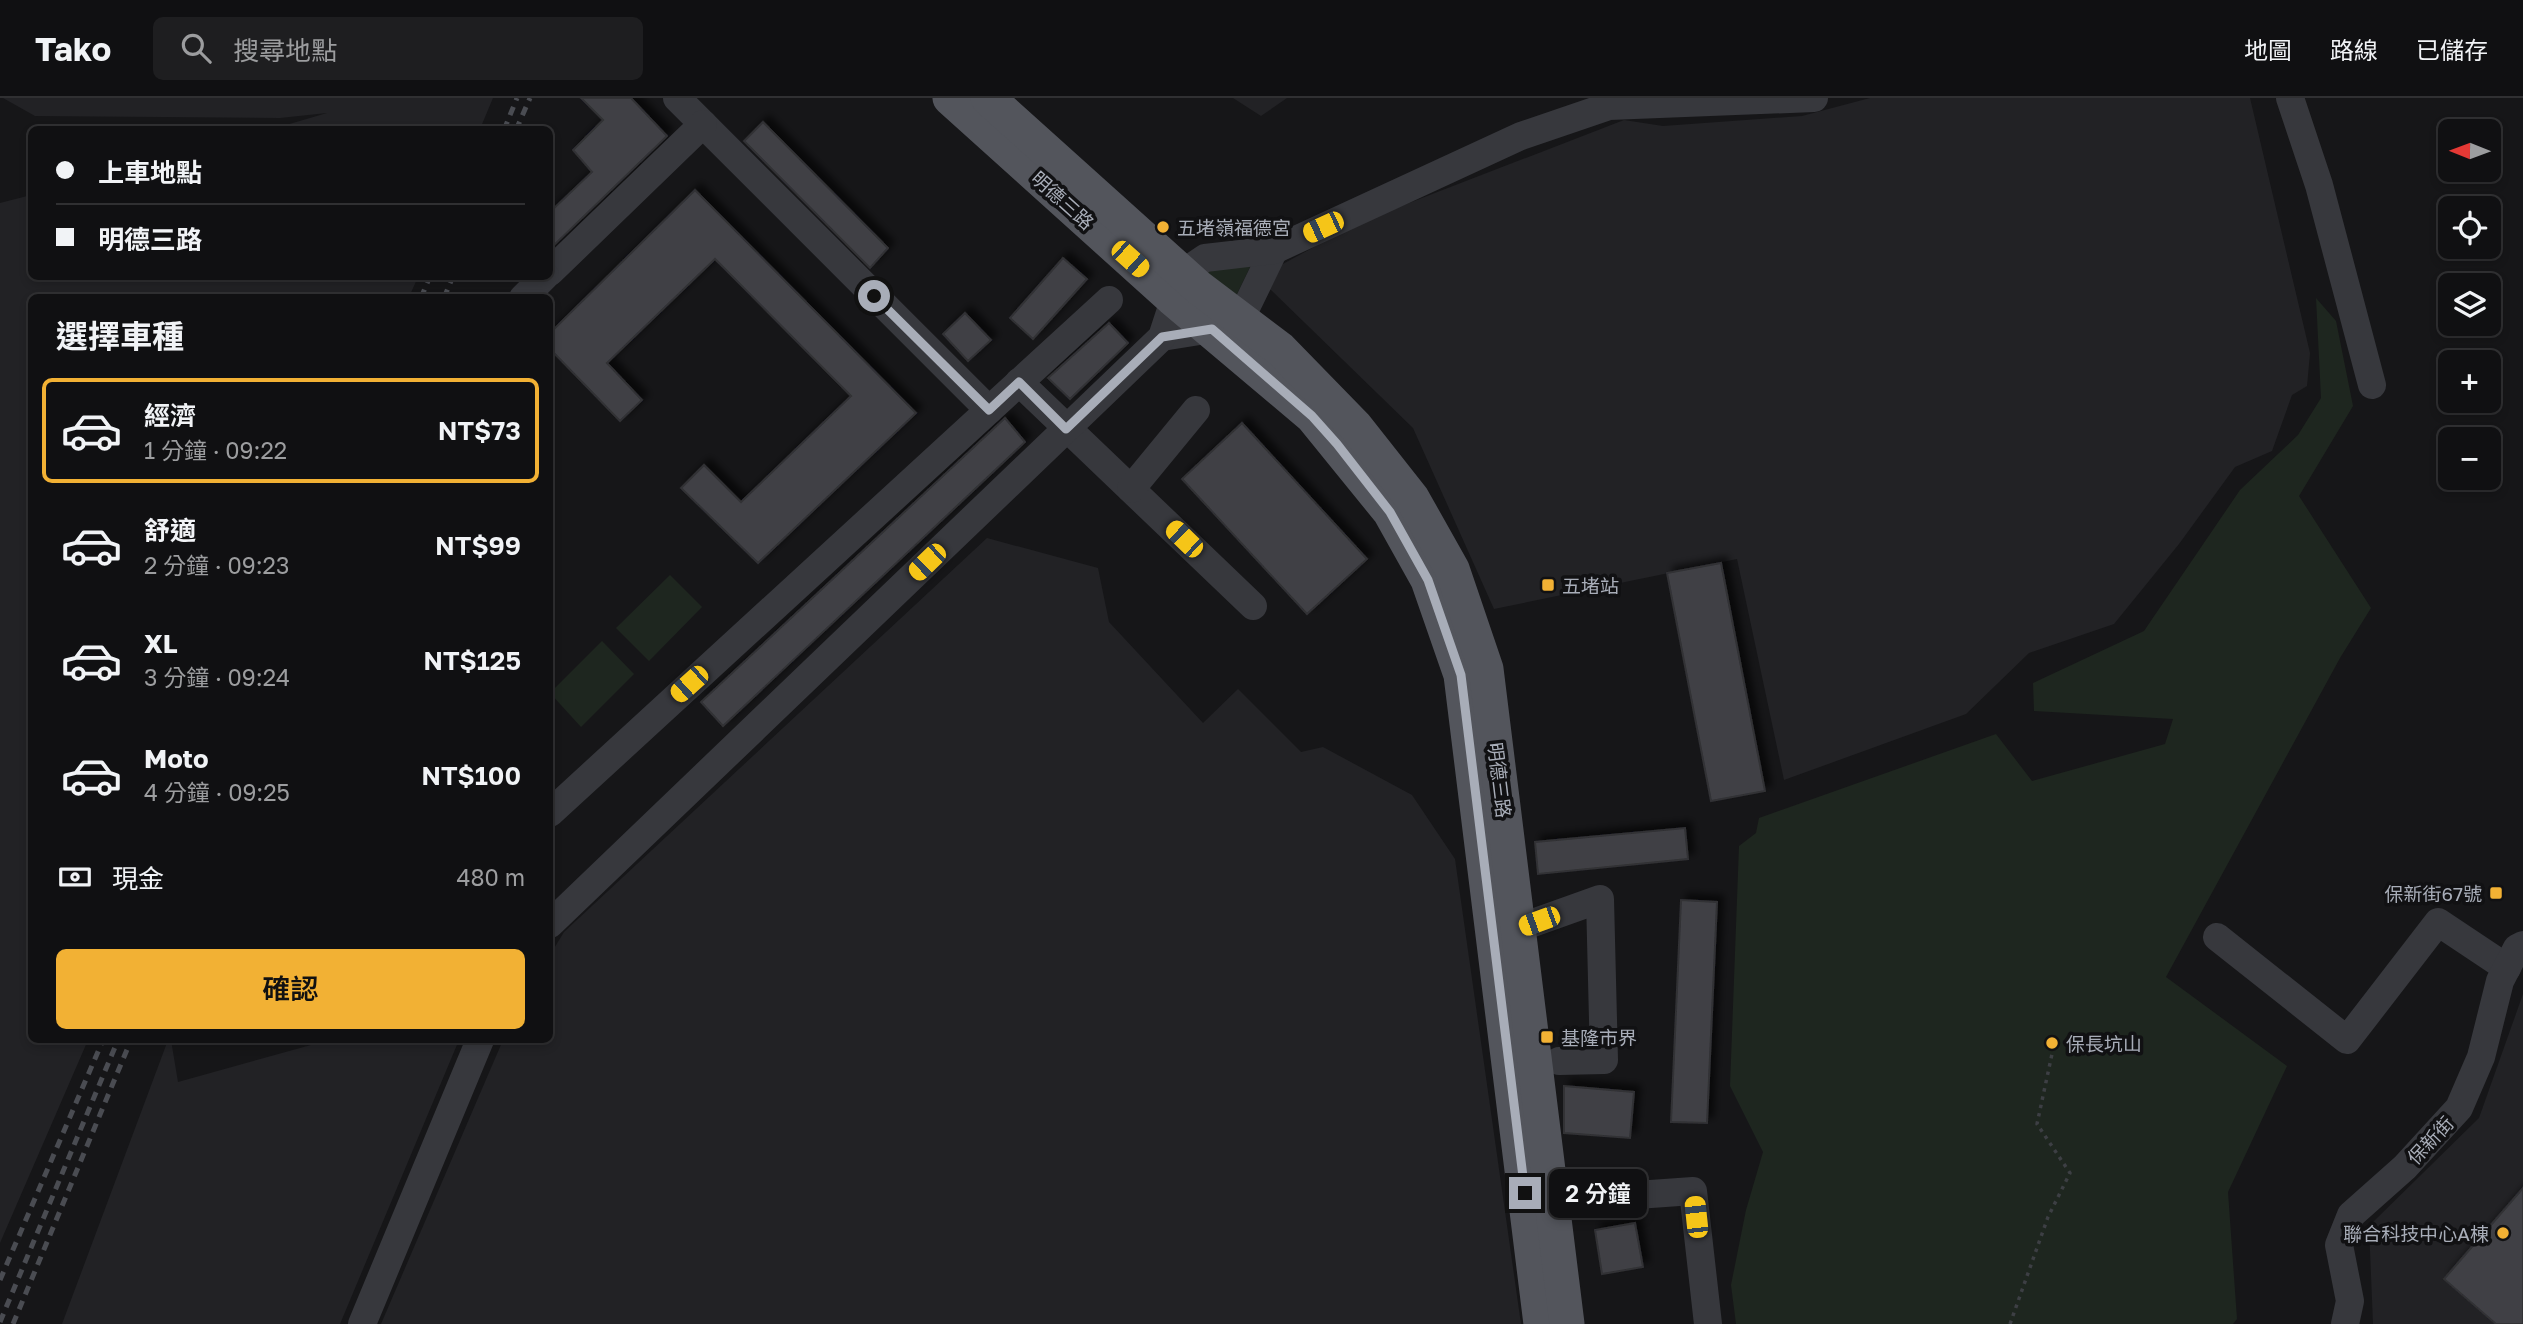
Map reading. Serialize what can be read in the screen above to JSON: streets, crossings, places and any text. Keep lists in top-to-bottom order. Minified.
{"streets":{"main road":["明德三路"],"street":["保新街"]},"places":{"other":["五堵嶺福德宮","保長坑山","聯合科技中心A棟"],"transit":["五堵站","保新街67號","基隆市界"]},"north":"left","page":{"header":"Tako","search":"搜尋地點","nav":["地圖","路線","已儲存"],"map_buttons":["+","−"],"banner":["上車地點","明德三路"],"heading":"選擇車種","list":[{"name":"經濟","note":"1 分鐘 · 09:22","value":"NT$73"},{"name":"舒適","note":"2 分鐘 · 09:23","value":"NT$99"},{"name":"XL","note":"3 分鐘 · 09:24","value":"NT$125"},{"name":"Moto","note":"4 分鐘 · 09:25","value":"NT$100"}],"pay":["現金","480 m"],"buttons":"確認","bubble":"2 分鐘"}}
